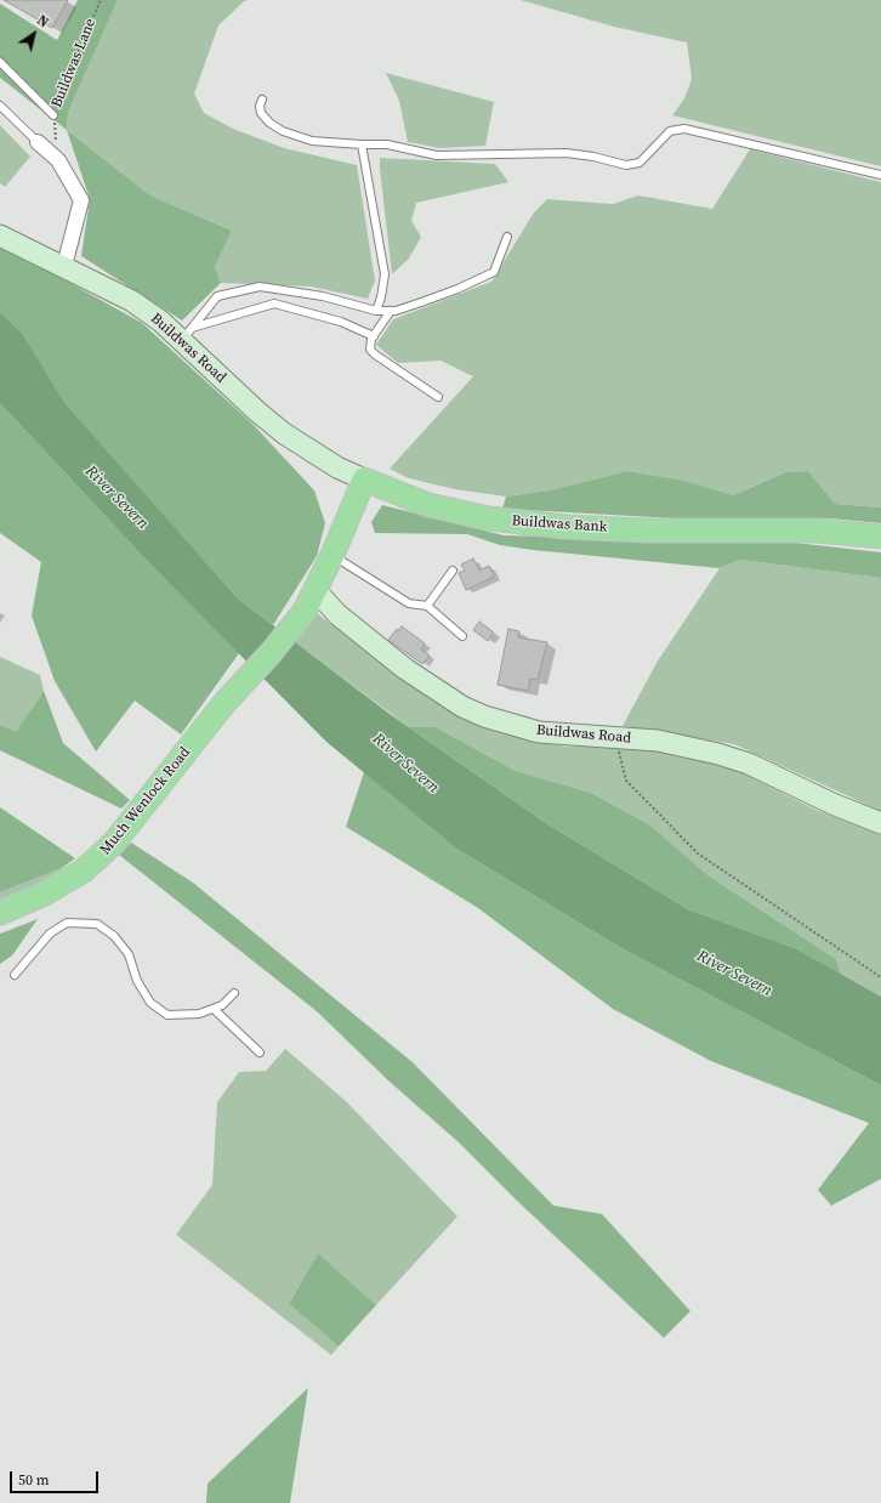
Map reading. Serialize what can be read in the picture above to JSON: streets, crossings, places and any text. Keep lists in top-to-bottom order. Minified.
{"streets":{"main road":["Buildwas Bank","Much Wenlock Road"],"street":["Buildwas Road"],"path":["Buildwas Lane"]},"crossings":[["Buildwas Road","Buildwas Bank"],["Buildwas Road","Much Wenlock Road"]],"water":["River Severn"],"scale_bar":"50 m","north":"top right"}
